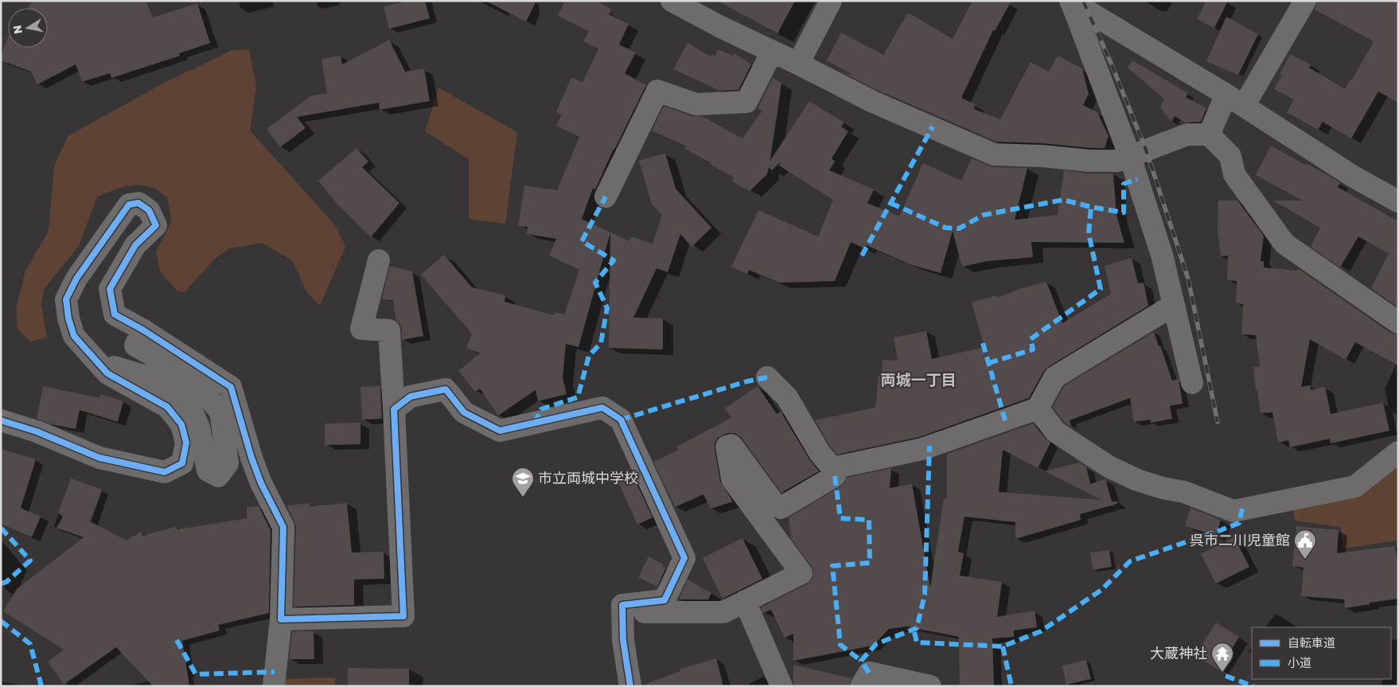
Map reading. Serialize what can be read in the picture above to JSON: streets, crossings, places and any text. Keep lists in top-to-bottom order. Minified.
{"districts":["両城一丁目"],"places":{"school or university":["市立両城中学校"],"public building":["呉市二川児童館"],"temple":["大蔵神社"]},"legend":["自転車道","小道"],"north":"left"}
